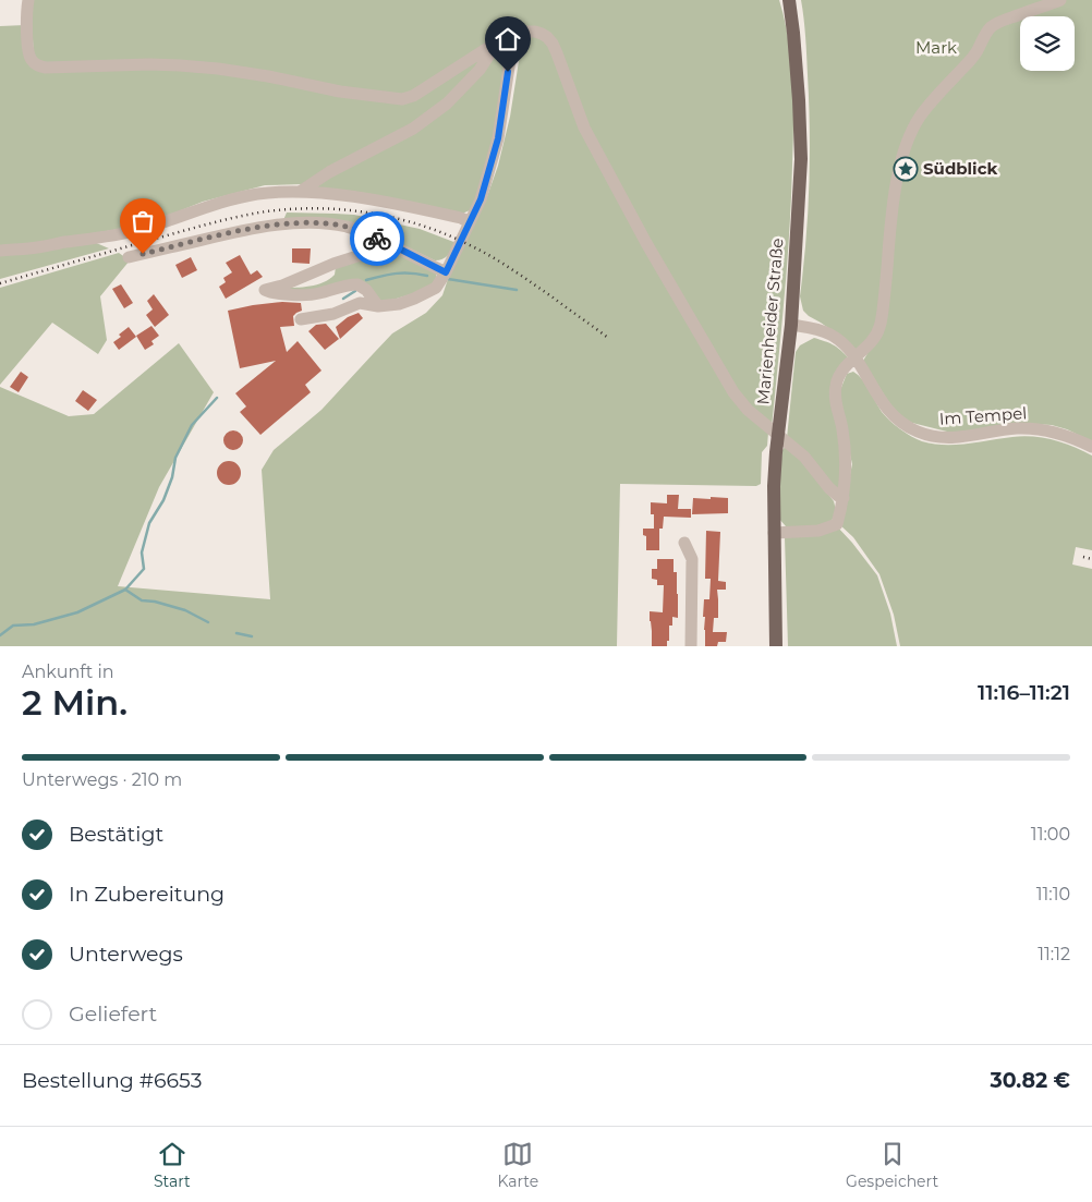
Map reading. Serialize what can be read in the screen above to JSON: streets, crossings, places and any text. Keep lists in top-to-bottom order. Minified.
{"streets":{"main road":["Marienheider Straße"],"street":["Im Tempel"]},"crossings":[["Marienheider Straße","Im Tempel"]],"parks":["Mark"],"places":{"place":["Südblick"]},"page":{"heading":["2 Min.","Ankunft in","11:16–11:21"],"panel":["Bestellung #6653","30.82 €"],"bar":"Unterwegs · 210 m","list":[["Bestätigt","11:00"],["In Zubereitung","11:10"],["Unterwegs","11:12"],"Geliefert"],"tabs":["Start","Karte","Gespeichert"]}}
